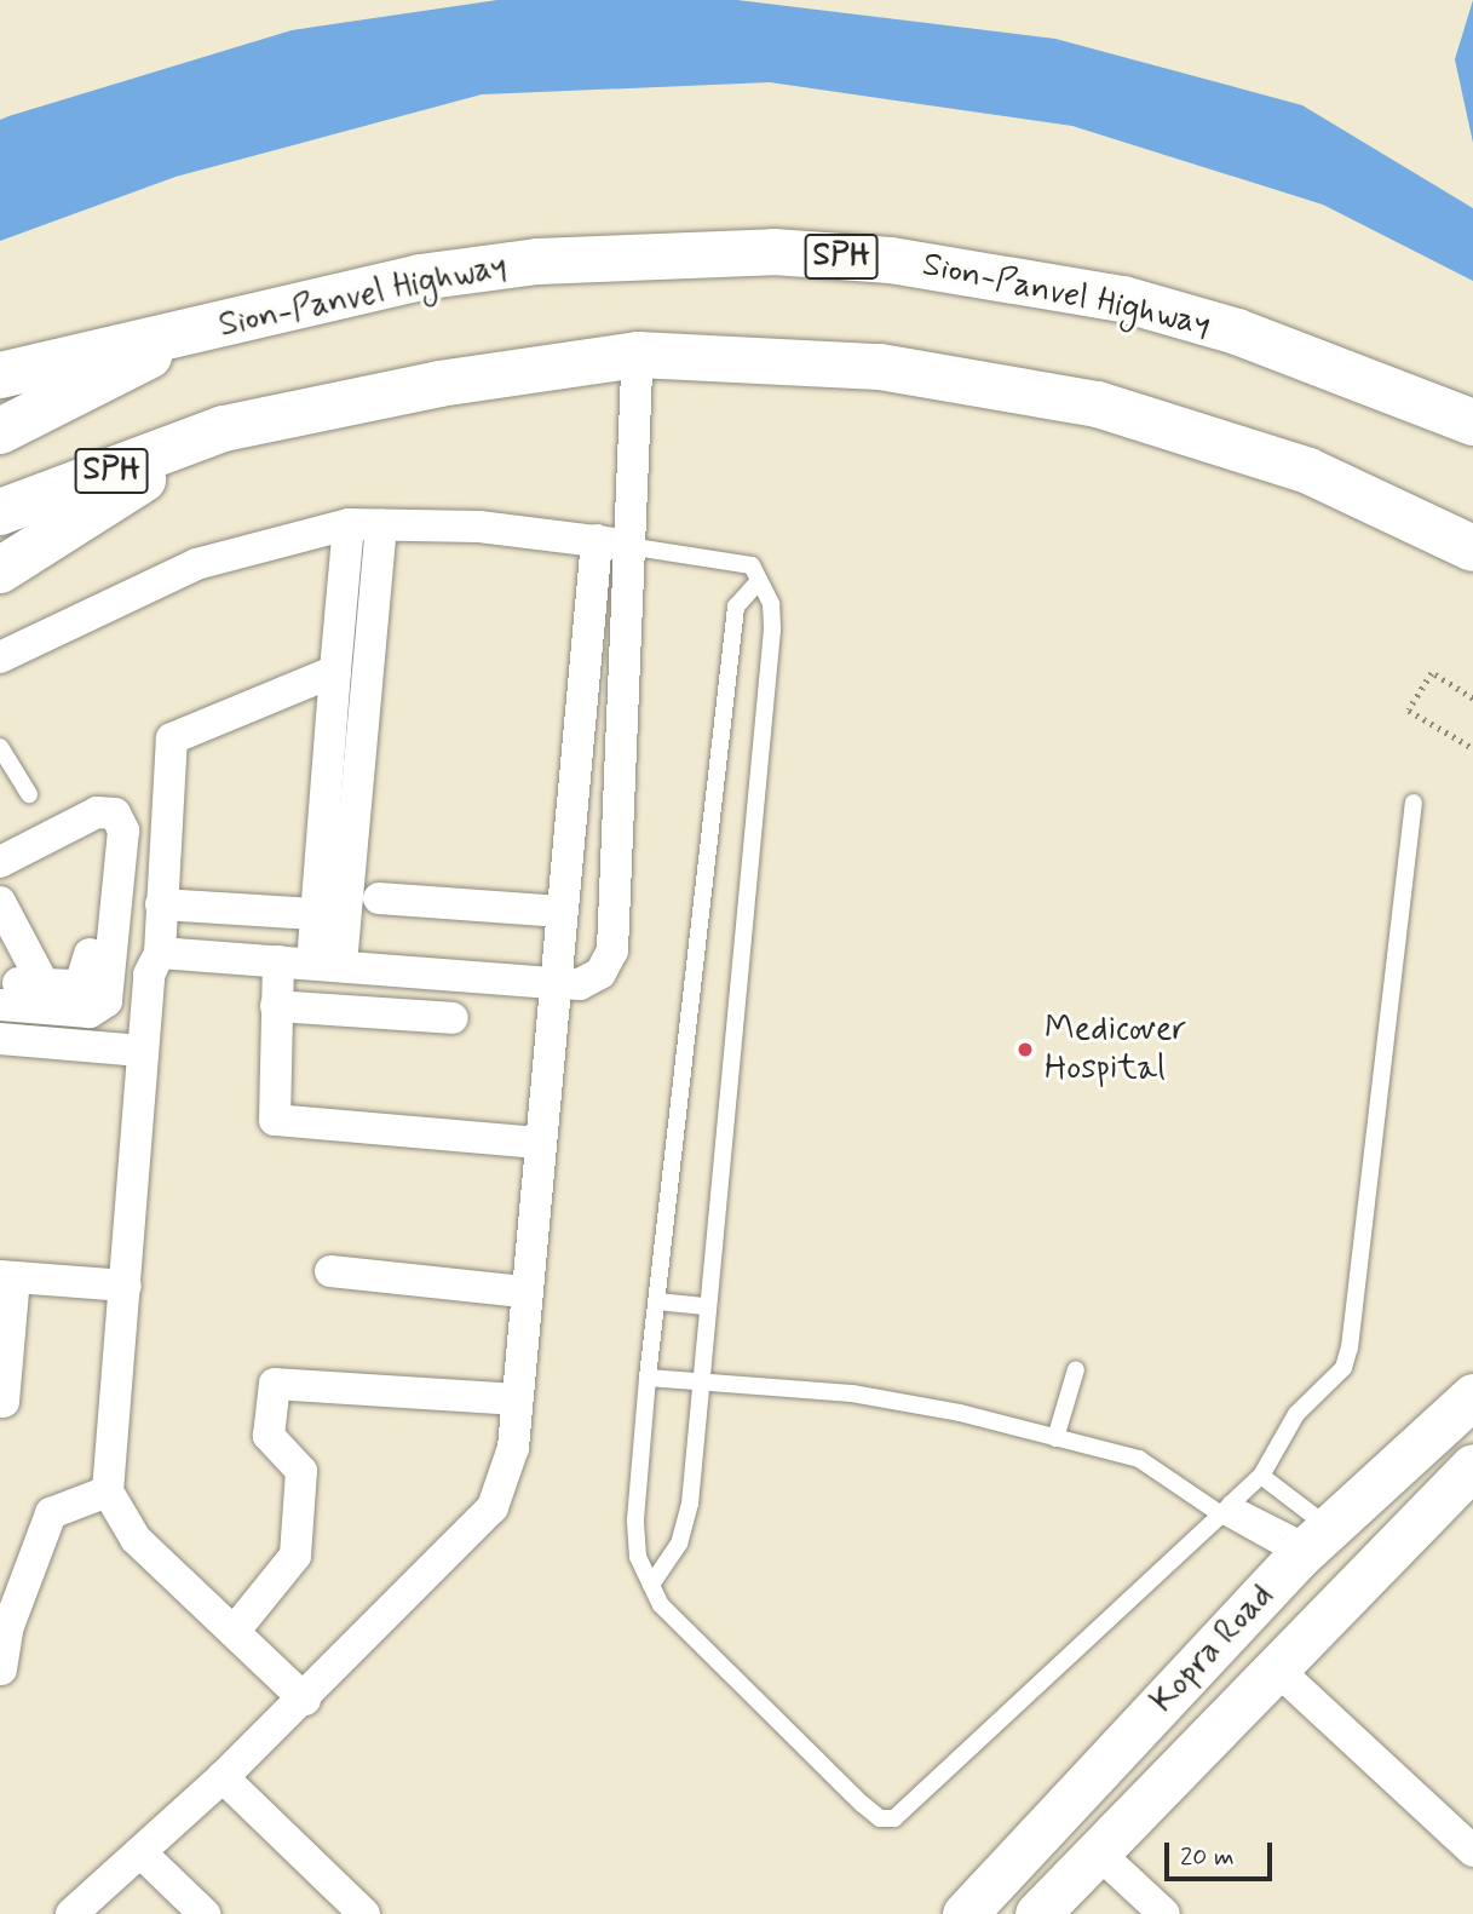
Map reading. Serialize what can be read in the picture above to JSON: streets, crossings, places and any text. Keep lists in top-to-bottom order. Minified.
{"streets":{"highway":["SPH","Sion-Panvel Highway"],"street":["Kopra Road"]},"crossings":[["SPH","Sion-Panvel Highway"]],"places":["Medicover Hospital"],"scale_bar":"20 m"}
